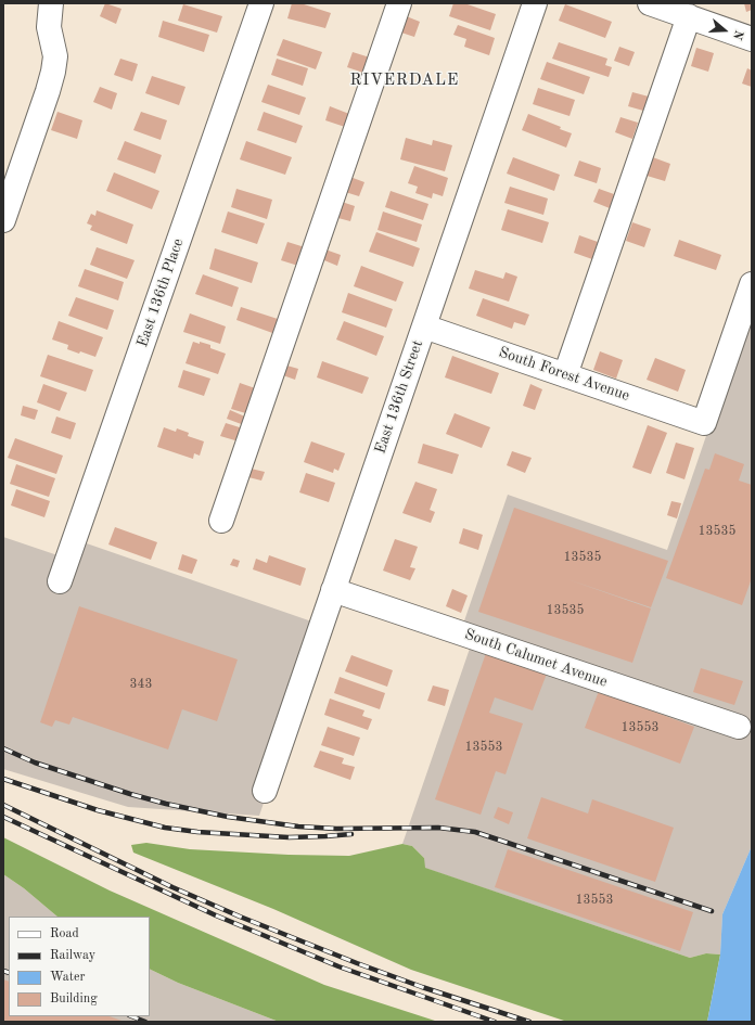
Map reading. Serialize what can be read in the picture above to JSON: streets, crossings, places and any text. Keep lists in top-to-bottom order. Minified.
{"streets":{"street":["East 136th Place","South Forest Avenue","East 136th Street","South Calumet Avenue"]},"crossings":[["South Forest Avenue","East 136th Street"],["East 136th Street","South Calumet Avenue"]],"districts":["RIVERDALE"],"house_numbers":["13535","13535","13535","343","13553","13553","13553"],"legend":["Road","Railway","Water","Building"],"north":"right"}
